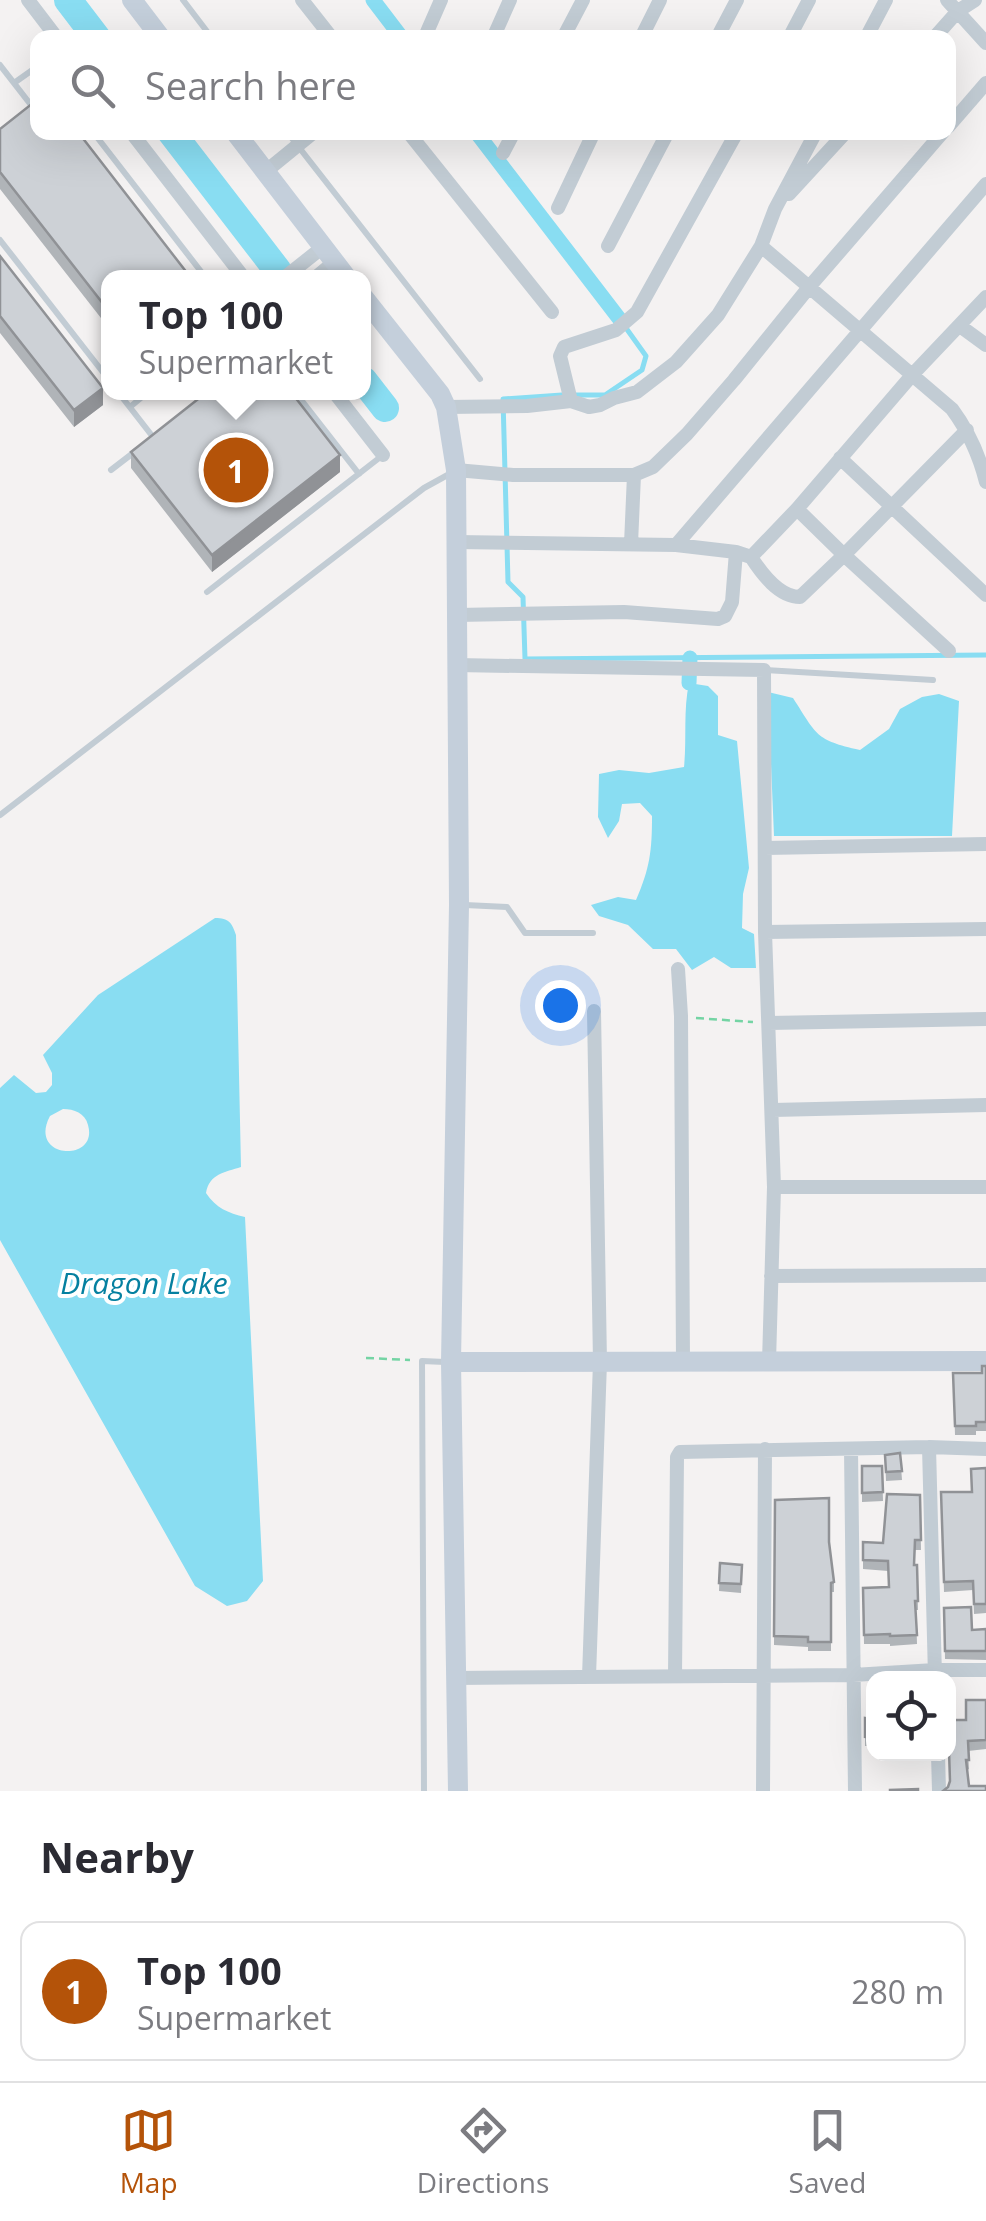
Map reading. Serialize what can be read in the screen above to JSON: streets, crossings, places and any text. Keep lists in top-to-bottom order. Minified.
{"water":["Dragon Lake"],"page":{"search":"Search here","popup":["Top 100","Supermarket"],"pins":"1","heading":"Nearby","list":[{"mark":"1","name":"Top 100","note":"Supermarket","value":"280 m"}],"nav":["Map","Directions","Saved"]}}
